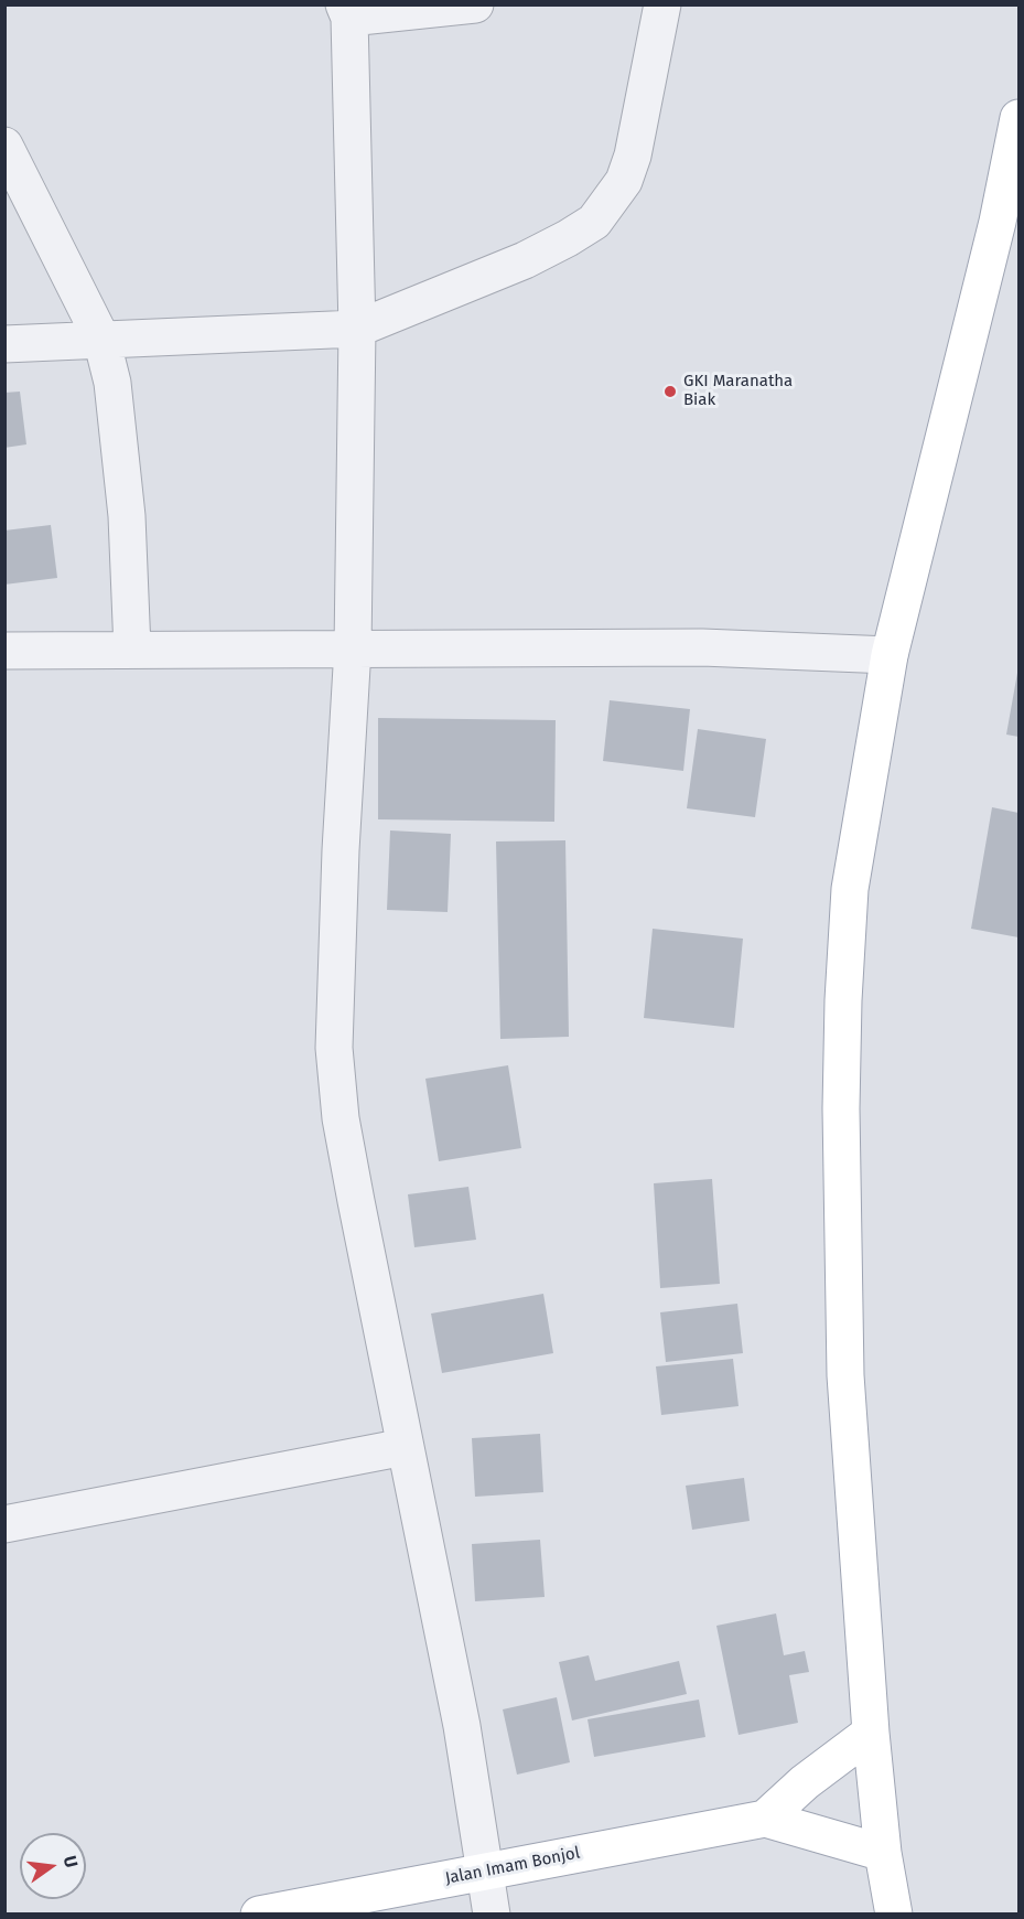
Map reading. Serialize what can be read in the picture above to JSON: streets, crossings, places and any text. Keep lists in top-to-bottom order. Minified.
{"streets":{"main road":["Jalan Imam Bonjol"]},"places":["GKI Maranatha Biak"],"north":"right"}
